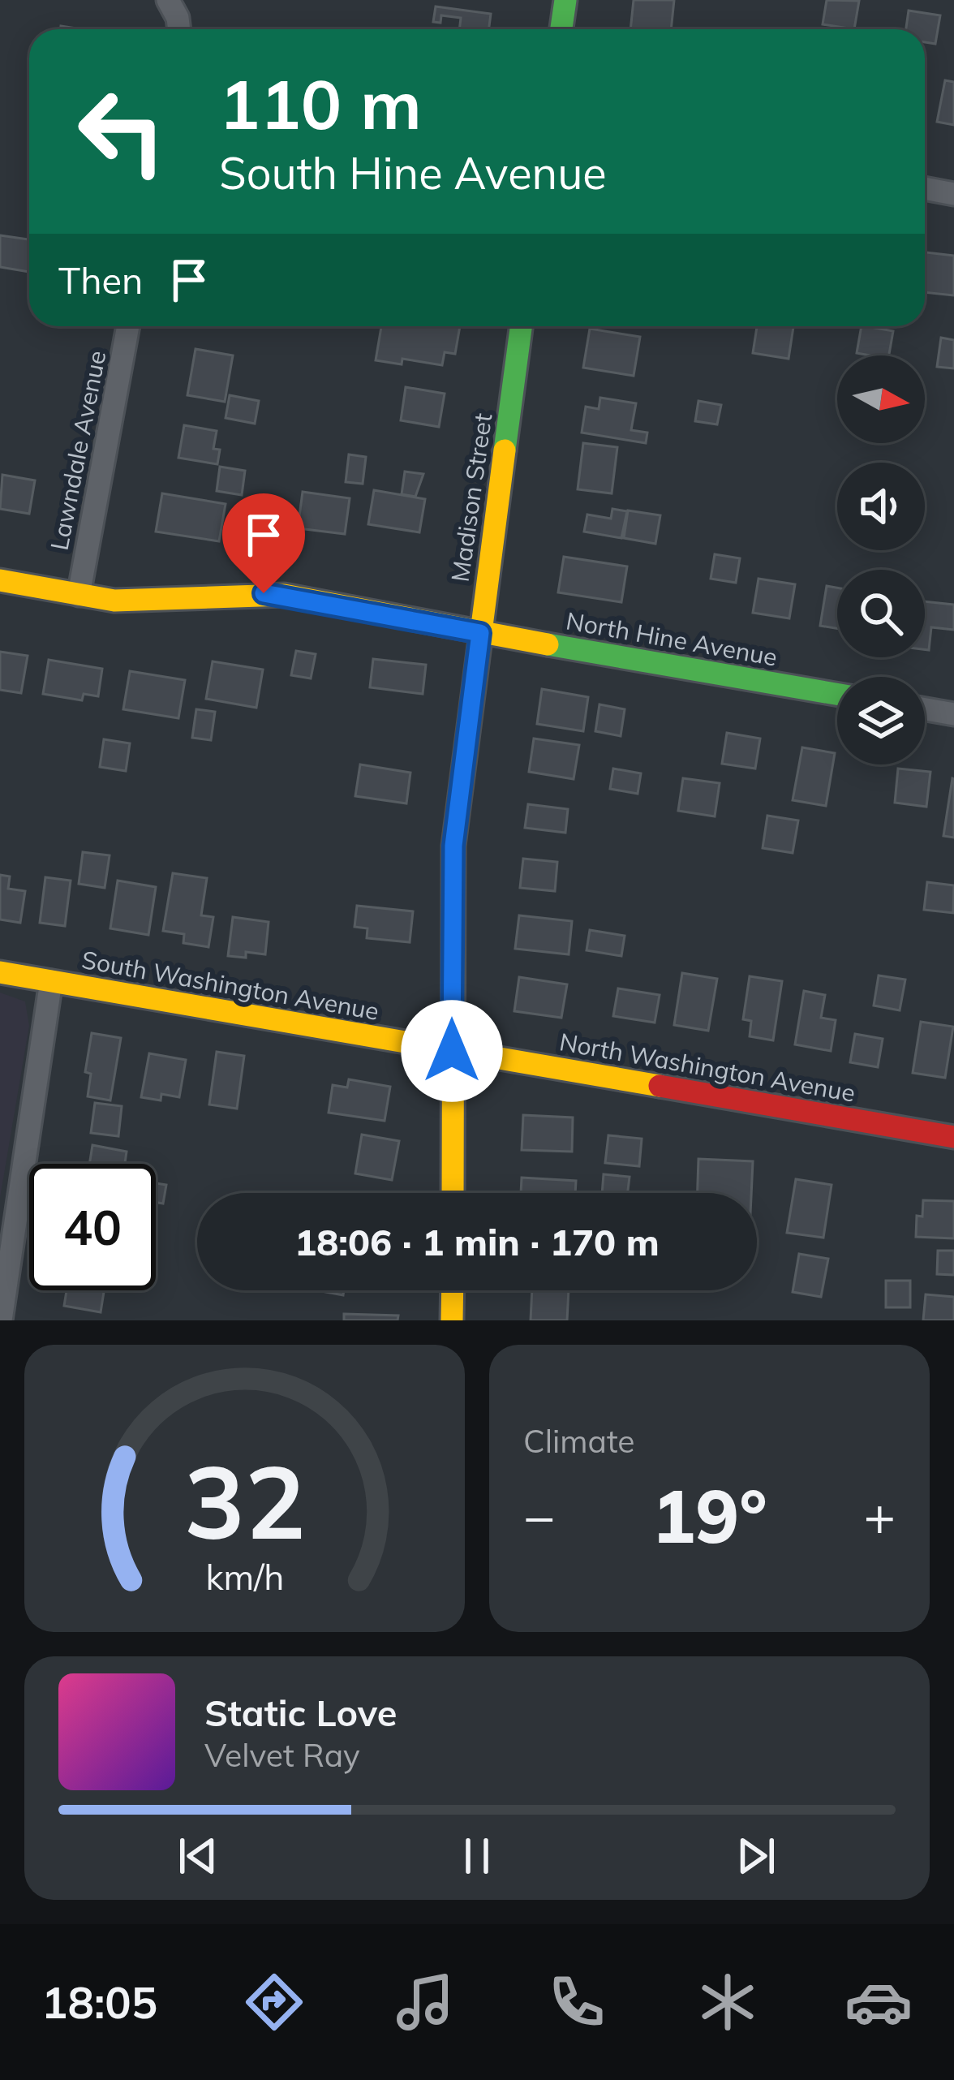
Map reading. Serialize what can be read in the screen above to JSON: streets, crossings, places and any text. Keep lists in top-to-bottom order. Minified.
{"streets":{"street":["Lawndale Avenue","Madison Street","North Hine Avenue","South Washington Avenue","North Washington Avenue"]},"crossings":[["Lawndale Avenue","North Hine Avenue"],["Madison Street","North Hine Avenue"],["Madison Street","South Washington Avenue"],["Madison Street","North Washington Avenue"],["South Washington Avenue","North Washington Avenue"]],"north":"right","page":{"turn":["110 m","South Hine Avenue"],"then":"Then","limit":"40","trip":"18:06 · 1 min · 170 m","tile":"Climate","heat":["−","19°","+"],"song":["Static Love","Velvet Ray"],"tabs":"18:05","gauge":["32","km/h"]}}
